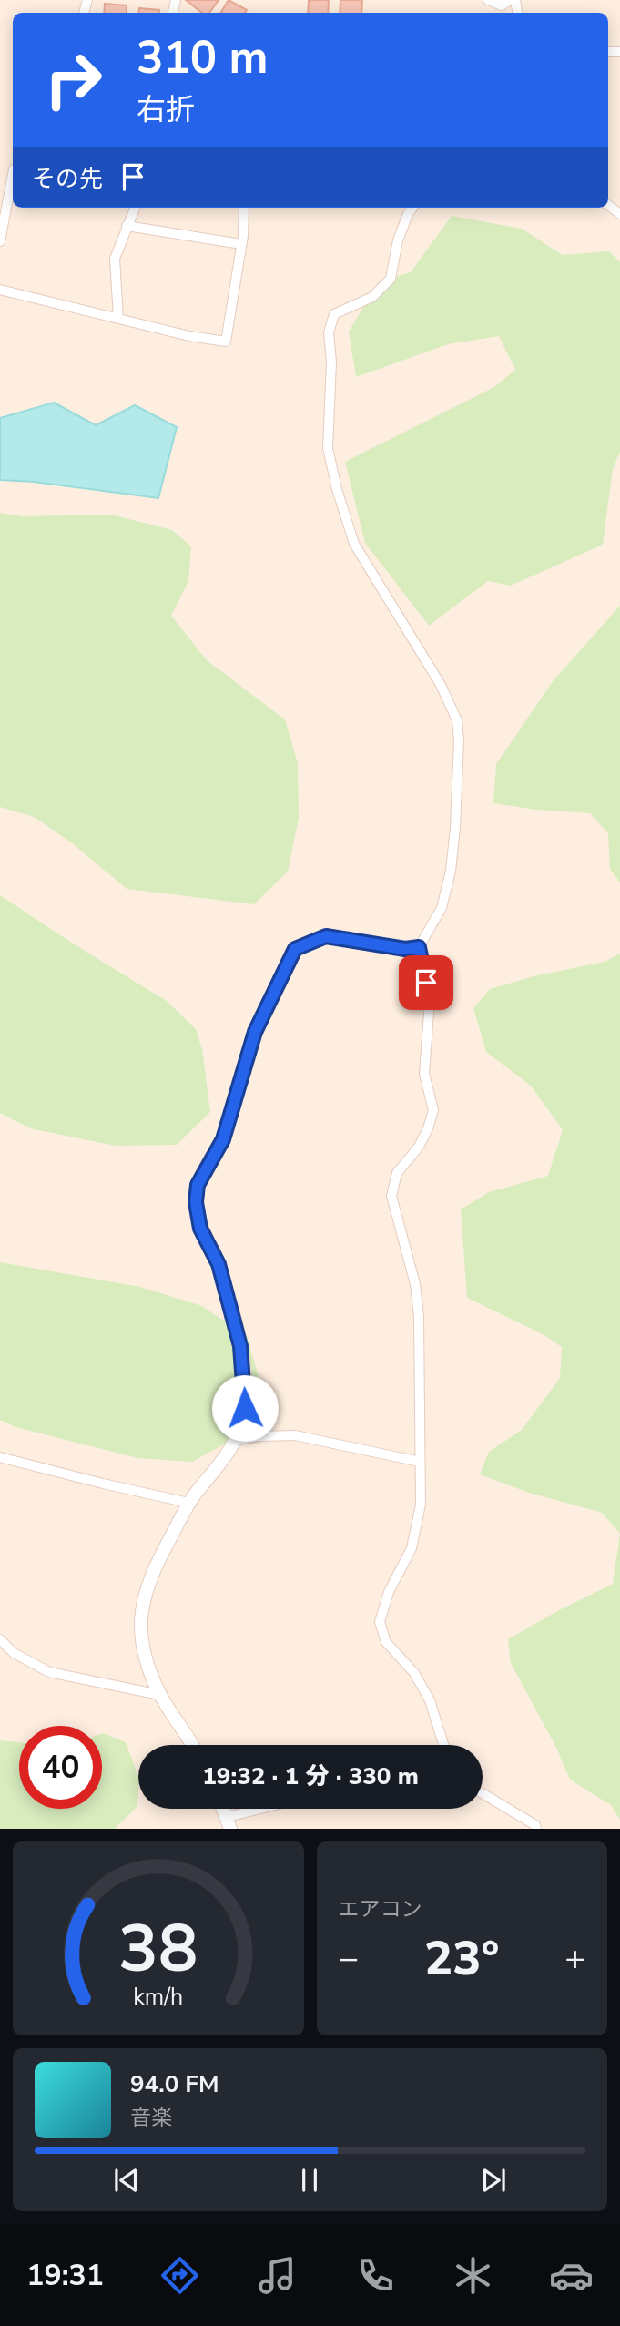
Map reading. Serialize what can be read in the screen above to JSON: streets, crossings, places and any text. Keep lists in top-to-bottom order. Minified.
{"page":{"turn":["310 m","右折"],"then":"その先","limit":"40","trip":"19:32 · 1 分 · 330 m","tile":"エアコン","heat":["−","23°","+"],"song":["94.0 FM","音楽"],"tabs":"19:31","gauge":["38","km/h"]}}
